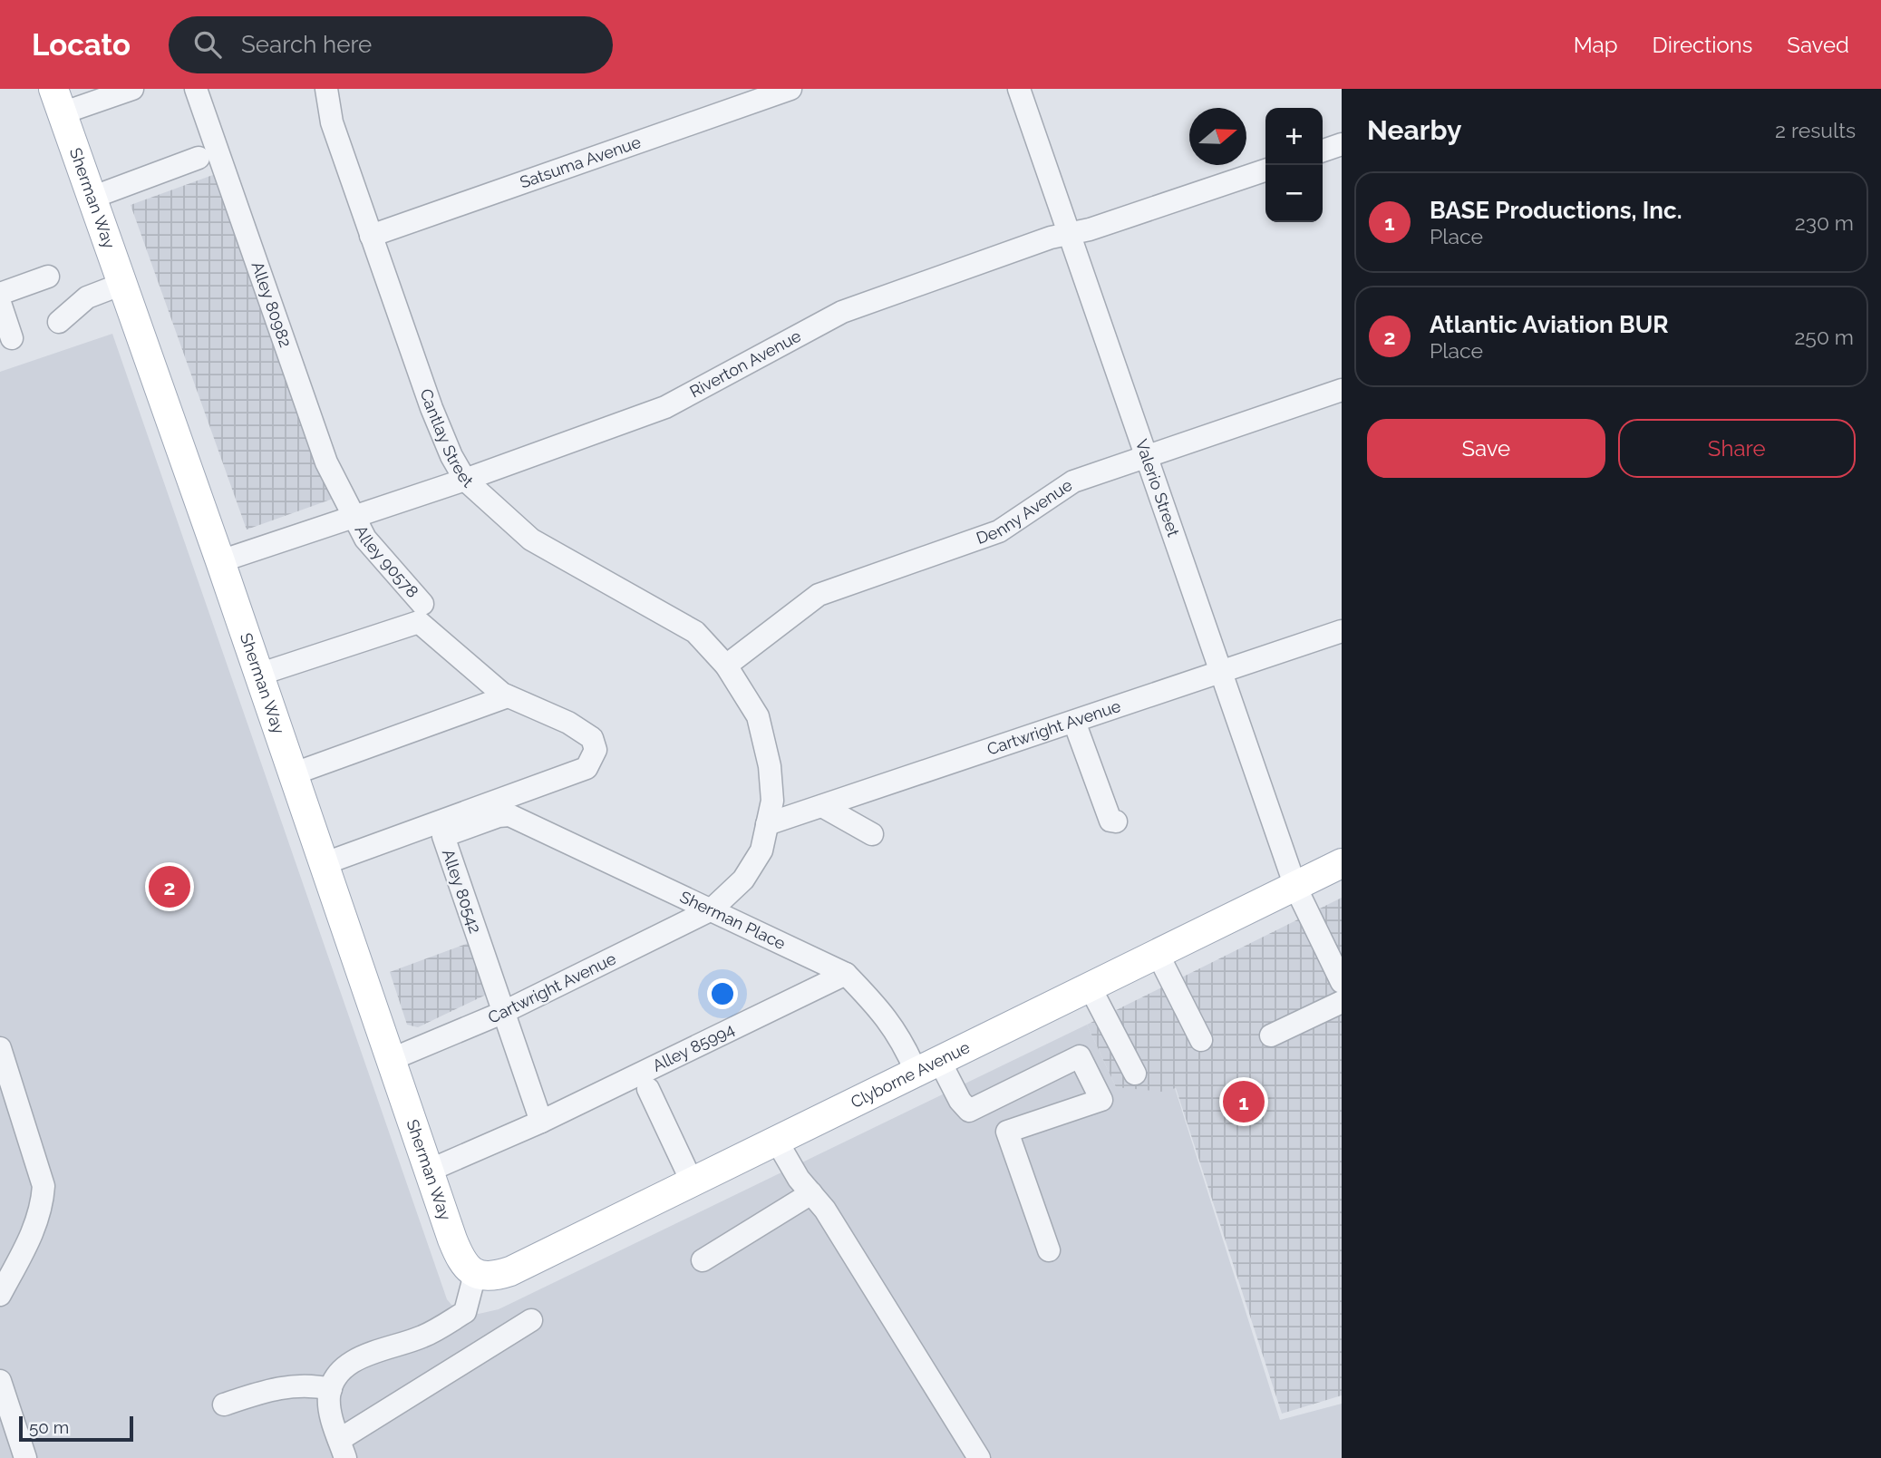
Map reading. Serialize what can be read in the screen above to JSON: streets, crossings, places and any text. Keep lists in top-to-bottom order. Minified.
{"streets":{"main road":["Sherman Way","Clyborne Avenue"],"street":["Satsuma Avenue","Alley 80982","Riverton Avenue","Cantlay Street","Valerio Street","Denny Avenue","Alley 90578","Cartwright Avenue","Alley 80542","Sherman Place","Alley 85994"]},"crossings":[["Satsuma Avenue","Cantlay Street"],["Sherman Way","Riverton Avenue"],["Sherman Way","Cartwright Avenue"],["Sherman Way","Alley 85994"],["Sherman Way","Clyborne Avenue"],["Alley 80982","Riverton Avenue"],["Alley 80982","Alley 90578"],["Riverton Avenue","Cantlay Street"],["Riverton Avenue","Valerio Street"],["Riverton Avenue","Alley 90578"],["Cantlay Street","Denny Avenue"],["Cantlay Street","Cartwright Avenue"],["Valerio Street","Denny Avenue"],["Valerio Street","Cartwright Avenue"],["Valerio Street","Clyborne Avenue"],["Cartwright Avenue","Alley 80542"],["Cartwright Avenue","Sherman Place"],["Alley 80542","Sherman Place"],["Sherman Place","Alley 85994"],["Sherman Place","Clyborne Avenue"]],"scale_bar":"50 m","north":"right","page":{"header":"Locato","search":"Search here","nav":["Map","Directions","Saved"],"heading":["Nearby","2 results"],"map_buttons":["+","−"],"list":[{"mark":"1","name":"BASE Productions, Inc.","note":"Place","value":"230 m"},{"mark":"2","name":"Atlantic Aviation BUR","note":"Place","value":"250 m"}],"buttons":["Save","Share"],"pins":["2","1"],"scale":"50 m"}}
